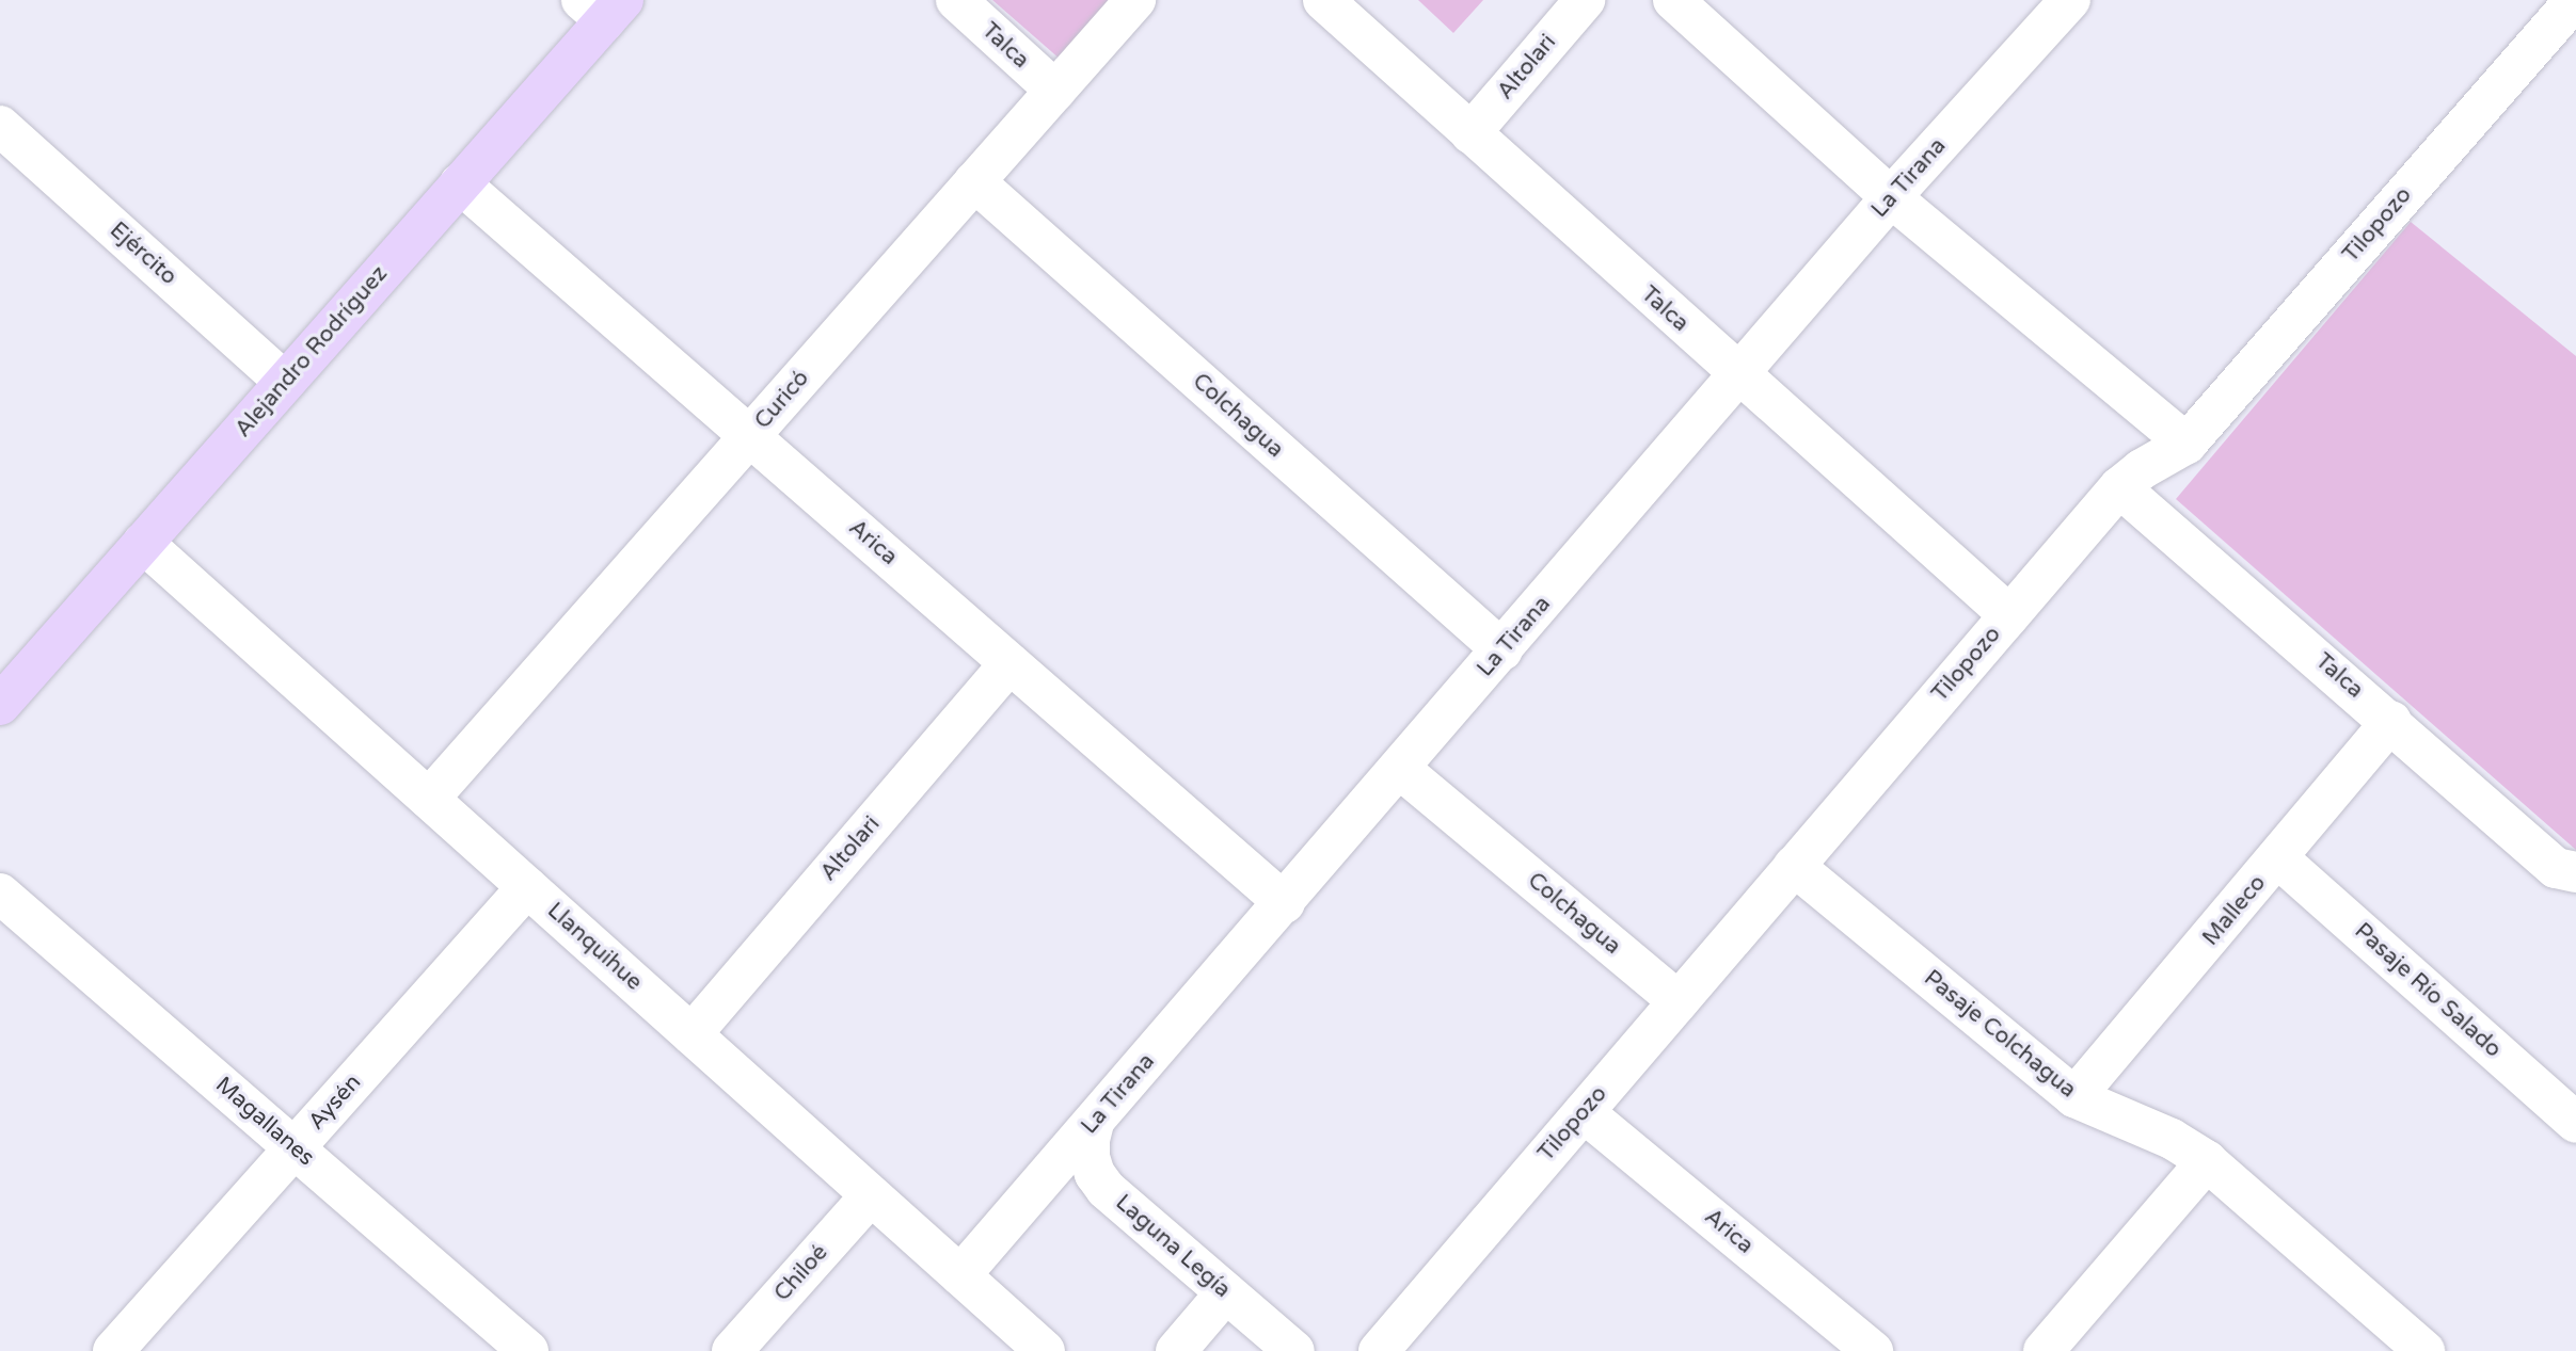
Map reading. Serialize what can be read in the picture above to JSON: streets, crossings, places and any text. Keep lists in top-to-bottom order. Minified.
{"streets":{"main road":["Alejandro Rodríguez"],"street":["Talca","Altolari","La Tirana","Tilopozo","Ejército","Curicó","Colchagua","Arica","Malleco","Llanquihue","Pasaje Río Salado","Pasaje Colchagua","Aysén","Magallanes","Laguna Legía","Chiloé"]},"crossings":[["Talca","Altolari"],["Talca","La Tirana"],["Talca","Tilopozo"],["Talca","Curicó"],["Talca","Malleco"],["Altolari","Arica"],["Altolari","Llanquihue"],["La Tirana","Colchagua"],["La Tirana","Arica"],["La Tirana","Llanquihue"],["La Tirana","Laguna Legía"],["Tilopozo","Colchagua"],["Tilopozo","Arica"],["Tilopozo","Pasaje Colchagua"],["Ejército","Alejandro Rodríguez"],["Alejandro Rodríguez","Arica"],["Alejandro Rodríguez","Llanquihue"],["Curicó","Colchagua"],["Curicó","Arica"],["Curicó","Llanquihue"],["Malleco","Pasaje Río Salado"],["Malleco","Pasaje Colchagua"],["Llanquihue","Aysén"],["Llanquihue","Chiloé"],["Aysén","Magallanes"]]}
